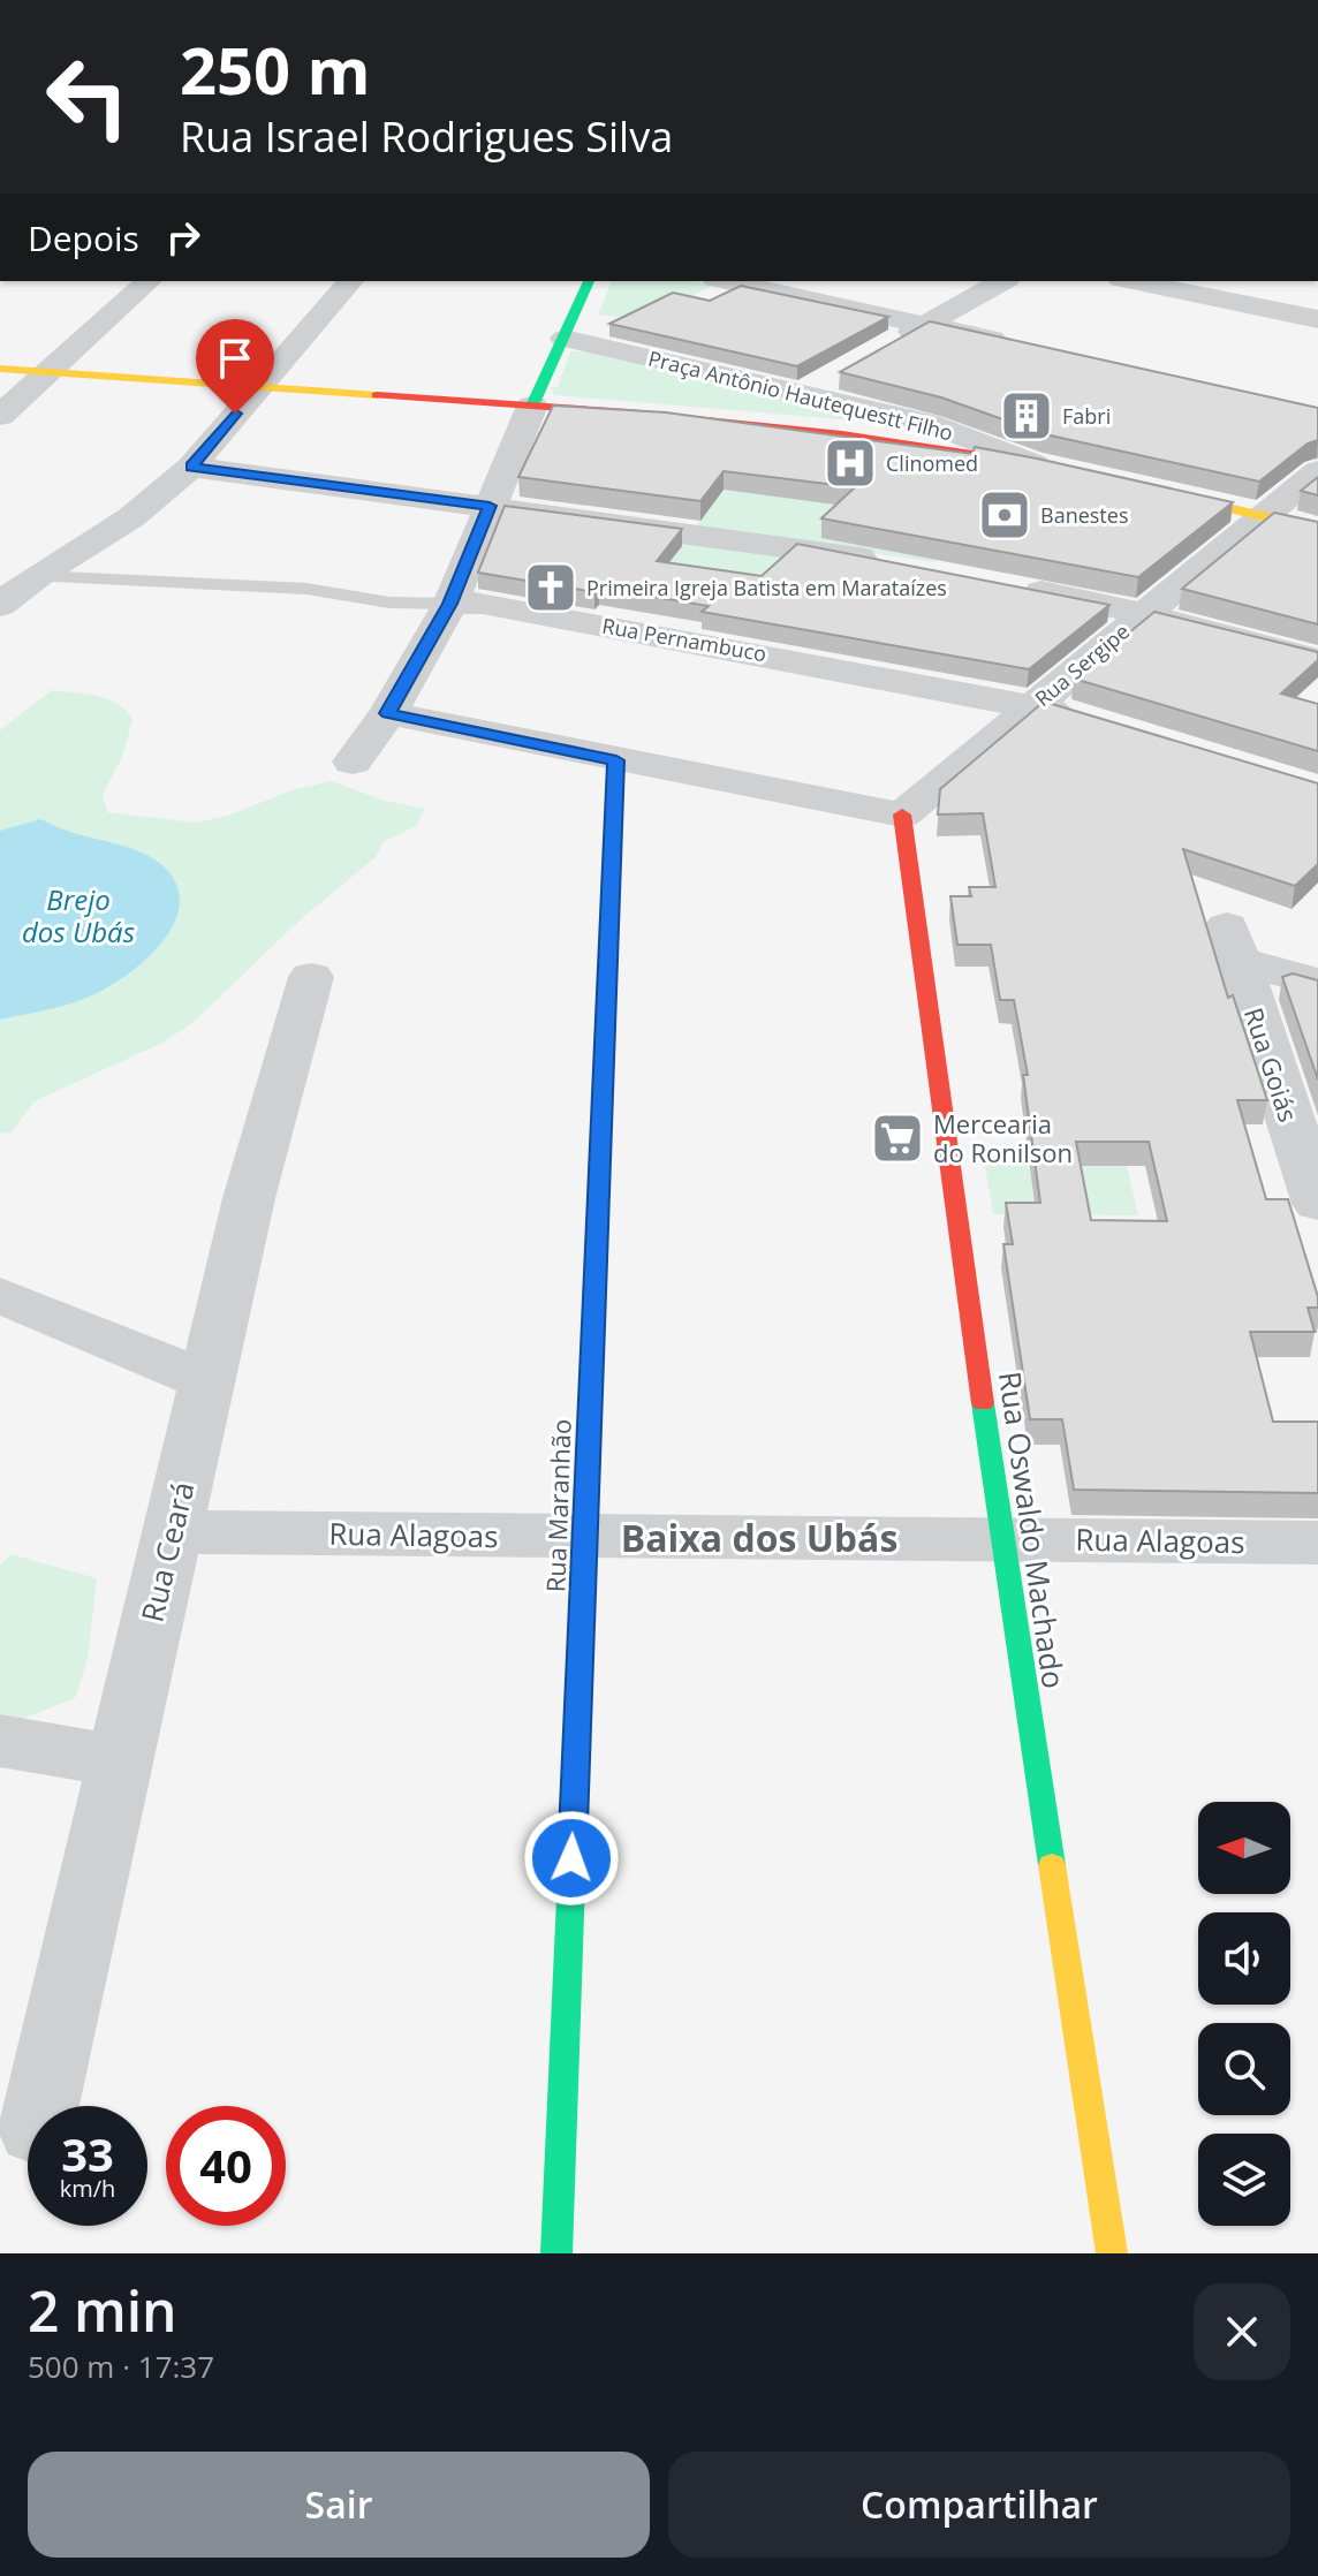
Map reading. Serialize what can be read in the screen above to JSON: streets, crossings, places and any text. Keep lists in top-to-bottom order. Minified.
{"streets":{"street":["Praça Antônio Hautequestt Filho","Rua Pernambuco","Rua Sergipe","Rua Goiás","Rua Maranhão","Rua Oswaldo Machado","Rua Alagoas","Rua Ceará"]},"crossings":[["Rua Pernambuco","Rua Sergipe"],["Rua Sergipe","Rua Oswaldo Machado"],["Rua Maranhão","Rua Alagoas"],["Rua Oswaldo Machado","Rua Alagoas"],["Rua Alagoas","Rua Ceará"]],"districts":["Baixa dos Ubás"],"water":["Brejo dos Ubás"],"places":{"building":["Fabri"],"hospital":["Clinomed"],"bank":["Banestes"],"church":["Primeira Igreja Batista em Marataízes"],"supermarket":["Mercearia do Ronilson"]},"north":"left","page":{"turn":["250 m","Rua Israel Rodrigues Silva"],"then":"Depois","speed":"33 km/h","limit":"40","heading":["2 min","500 m · 17:37"],"buttons":["Sair","Compartilhar"]}}
